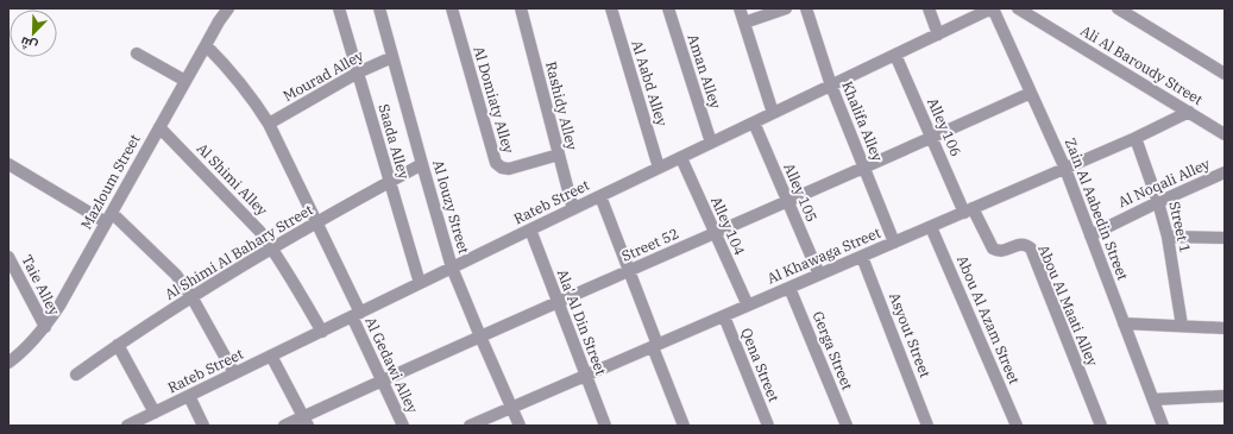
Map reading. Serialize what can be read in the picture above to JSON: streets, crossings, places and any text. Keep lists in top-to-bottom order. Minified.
{"streets":{"street":["Ali Al Baroudy Street","Aman Alley","Mourad Alley","Al Aabd Alley","Al Domiaty Alley","Rashidy Alley","Khalifa Alley","Alley 106","Saada Alley","Al Shimi Alley","Mazloum Street","Al Noqali Alley","Alley 105","Rateb Street","Al louzy Street","Zain Al Aabedin Street","Alley 104","Street 1","Street 52","Al Shimi Al Bahary Street","Al Khawaga Street","Taie Alley","Abou Al Maati Alley","Abou Al Azam Street","Ala' Al Din Street","Asyout Street","Gerga Street","Al Gedawi Alley","Qena Street"]},"crossings":[["Ali Al Baroudy Street","Al Khawaga Street"],["Aman Alley","Rateb Street"],["Mourad Alley","Saada Alley"],["Mourad Alley","Al louzy Street"],["Mourad Alley","Al Gedawi Alley"],["Al Aabd Alley","Rateb Street"],["Al Domiaty Alley","Rashidy Alley"],["Rashidy Alley","Rateb Street"],["Khalifa Alley","Rateb Street"],["Khalifa Alley","Street 52"],["Khalifa Alley","Al Khawaga Street"],["Alley 106","Rateb Street"],["Alley 106","Street 52"],["Alley 106","Al Khawaga Street"],["Alley 106","Abou Al Maati Alley"],["Saada Alley","Rateb Street"],["Saada Alley","Al Shimi Al Bahary Street"],["Al Shimi Alley","Mazloum Street"],["Al Shimi Alley","Rateb Street"],["Al Shimi Alley","Al Shimi Al Bahary Street"],["Mazloum Street","Taie Alley"],["Mazloum Street","Al Gedawi Alley"],["Al Noqali Alley","Zain Al Aabedin Street"],["Al Noqali Alley","Street 1"],["Alley 105","Rateb Street"],["Alley 105","Street 52"],["Alley 105","Al Khawaga Street"],["Rateb Street","Al louzy Street"],["Rateb Street","Zain Al Aabedin Street"],["Rateb Street","Alley 104"],["Rateb Street","Ala' Al Din Street"],["Rateb Street","Al Gedawi Alley"],["Al louzy Street","Street 52"],["Al louzy Street","Al Shimi Al Bahary Street"],["Al louzy Street","Al Khawaga Street"],["Zain Al Aabedin Street","Street 52"],["Zain Al Aabedin Street","Al Khawaga Street"],["Alley 104","Street 52"],["Alley 104","Al Khawaga Street"],["Street 1","Al Khawaga Street"],["Street 52","Ala' Al Din Street"],["Street 52","Al Gedawi Alley"],["Al Shimi Al Bahary Street","Al Gedawi Alley"],["Al Khawaga Street","Abou Al Maati Alley"],["Al Khawaga Street","Abou Al Azam Street"],["Al Khawaga Street","Ala' Al Din Street"],["Al Khawaga Street","Asyout Street"],["Al Khawaga Street","Gerga Street"],["Al Khawaga Street","Qena Street"]],"north":"bottom left"}
